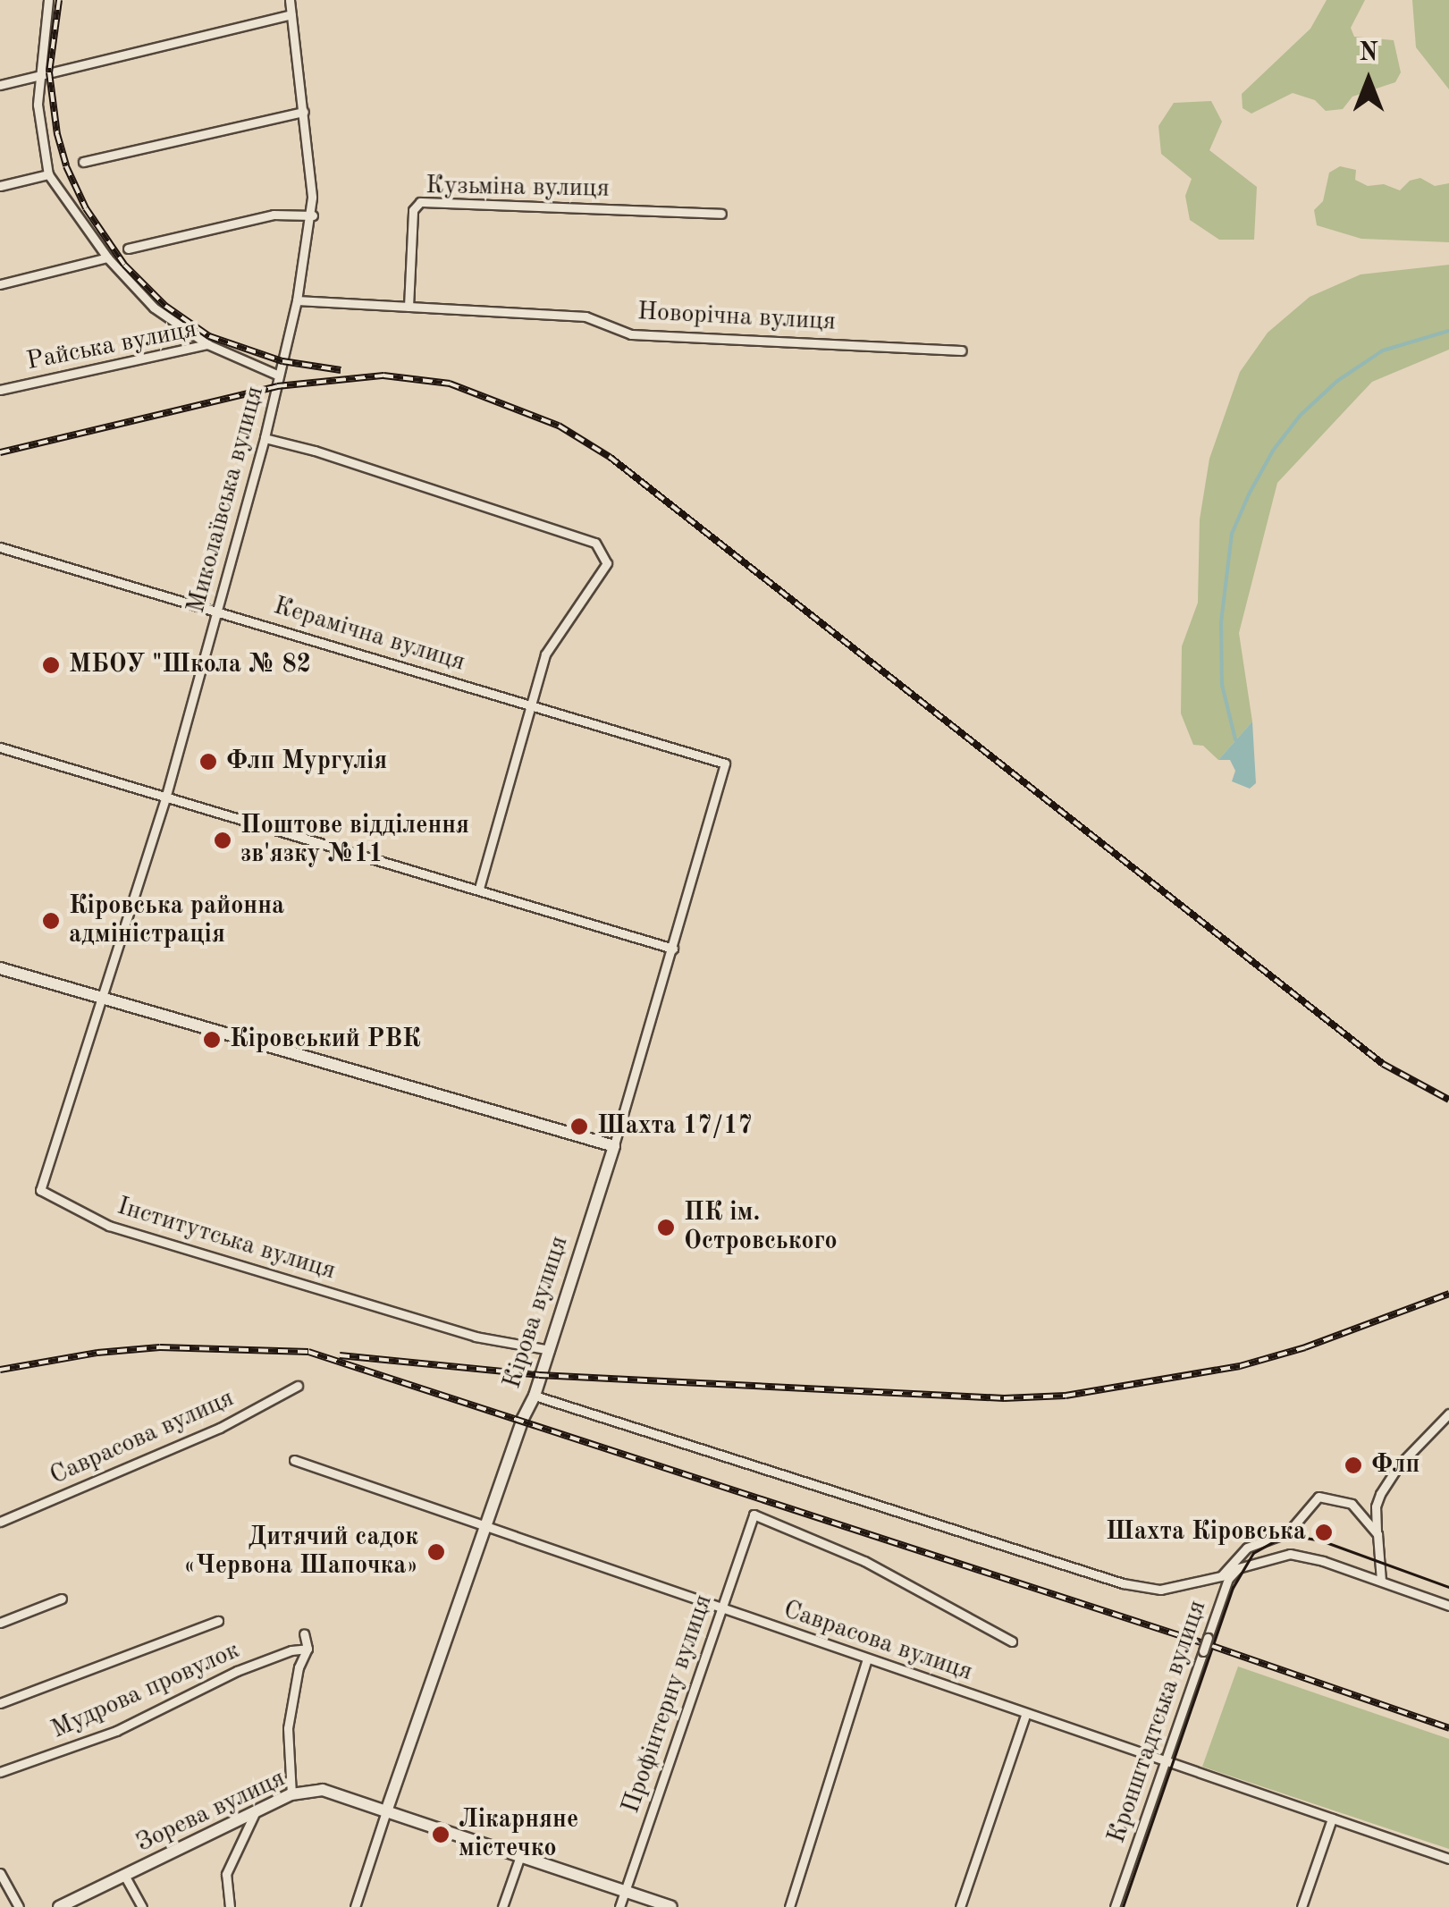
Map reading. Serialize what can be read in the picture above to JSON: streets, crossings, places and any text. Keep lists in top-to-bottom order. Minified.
{"streets":{"main road":["Кірова вулиця","Зорева вулиця"],"street":["Кузьміна вулиця","Новорічна вулиця","Райська вулиця","Миколаївська вулиця","Керамічна вулиця","Інститутська вулиця","Саврасова вулиця","Мудрова провулок","Профінтерну вулиця","Кронштадтська вулиця"]},"crossings":[["Кузьміна вулиця","Новорічна вулиця"],["Новорічна вулиця","Миколаївська вулиця"],["Райська вулиця","Миколаївська вулиця"],["Миколаївська вулиця","Керамічна вулиця"],["Миколаївська вулиця","Інститутська вулиця"],["Інститутська вулиця","Кірова вулиця"],["Кірова вулиця","Саврасова вулиця"],["Кірова вулиця","Зорева вулиця"],["Саврасова вулиця","Профінтерну вулиця"],["Саврасова вулиця","Кронштадтська вулиця"]],"places":["МБОУ \"Школа № 82","Флп Мургулія","Поштове відділення зв'язку №11","Кіровська районна адміністрація","Кіровський РВК","Шахта 17/17","ПК ім. Островського","Флп","Шахта Кіровська","Дитячий садок «Червона Шапочка»","Лікарняне містечко"],"north":"top"}
